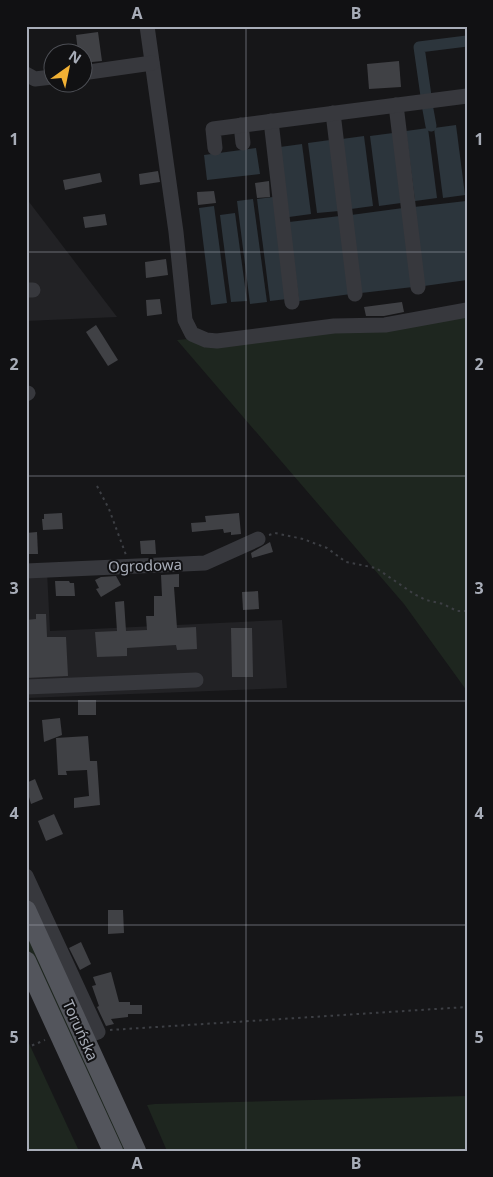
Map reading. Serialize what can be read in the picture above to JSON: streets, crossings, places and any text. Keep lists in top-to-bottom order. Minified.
{"streets":{"main road":["Toruńska"],"street":["Ogrodowa"]},"north":"top right","grid":{"columns":["A","B"],"rows":["1","2","3","4","5"]}}
